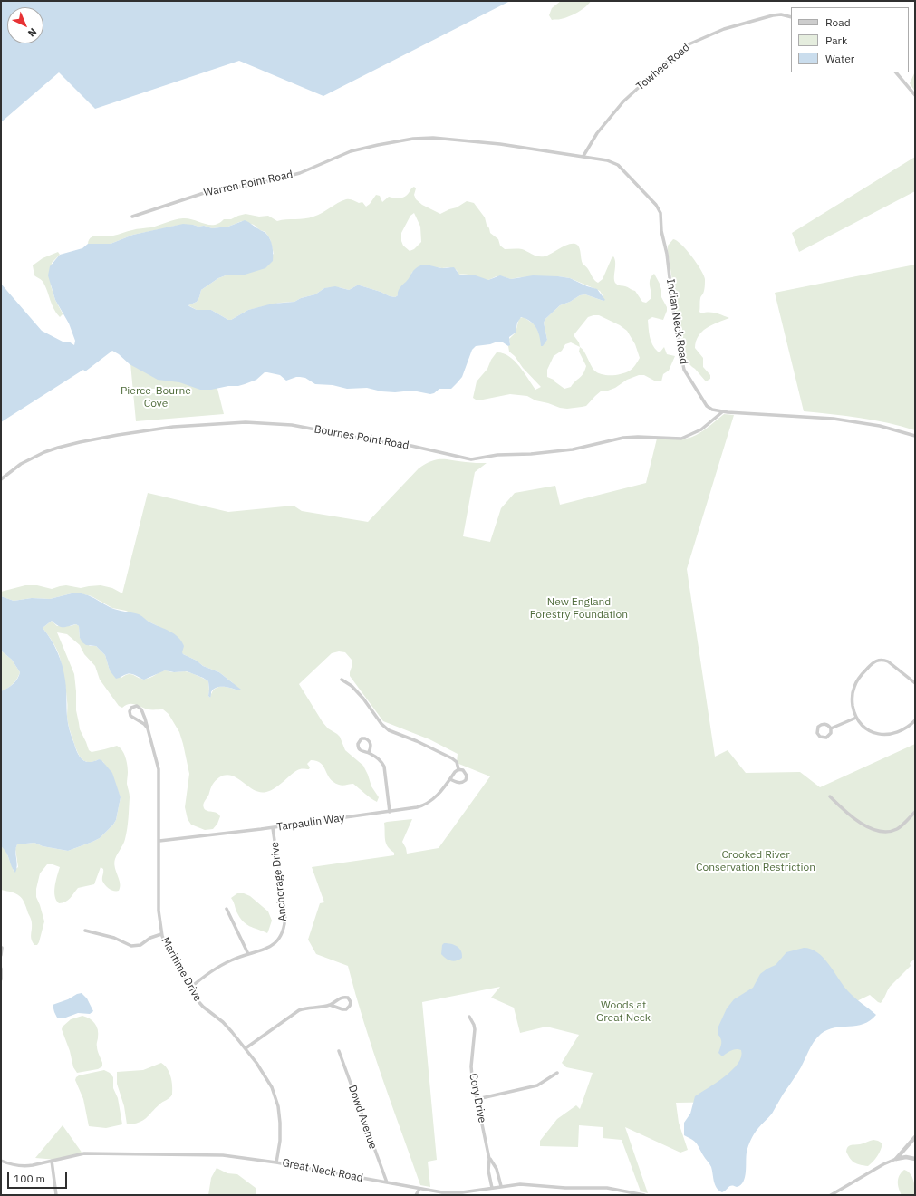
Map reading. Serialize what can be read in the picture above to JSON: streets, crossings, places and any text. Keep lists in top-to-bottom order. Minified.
{"streets":{"street":["Towhee Road","Warren Point Road","Indian Neck Road","Bournes Point Road","Tarpaulin Way","Anchorage Drive","Maritime Drive","Cory Drive","Dowd Avenue","Great Neck Road"]},"crossings":[["Towhee Road","Indian Neck Road"],["Warren Point Road","Indian Neck Road"],["Indian Neck Road","Bournes Point Road"],["Tarpaulin Way","Anchorage Drive"],["Tarpaulin Way","Maritime Drive"],["Anchorage Drive","Maritime Drive"],["Maritime Drive","Great Neck Road"],["Cory Drive","Great Neck Road"],["Dowd Avenue","Great Neck Road"]],"parks":["Pierce-Bourne Cove","New England Forestry Foundation","Crooked River Conservation Restriction","Woods at Great Neck"],"legend":["Road","Park","Water"],"scale_bar":"100 m","north":"bottom right"}
